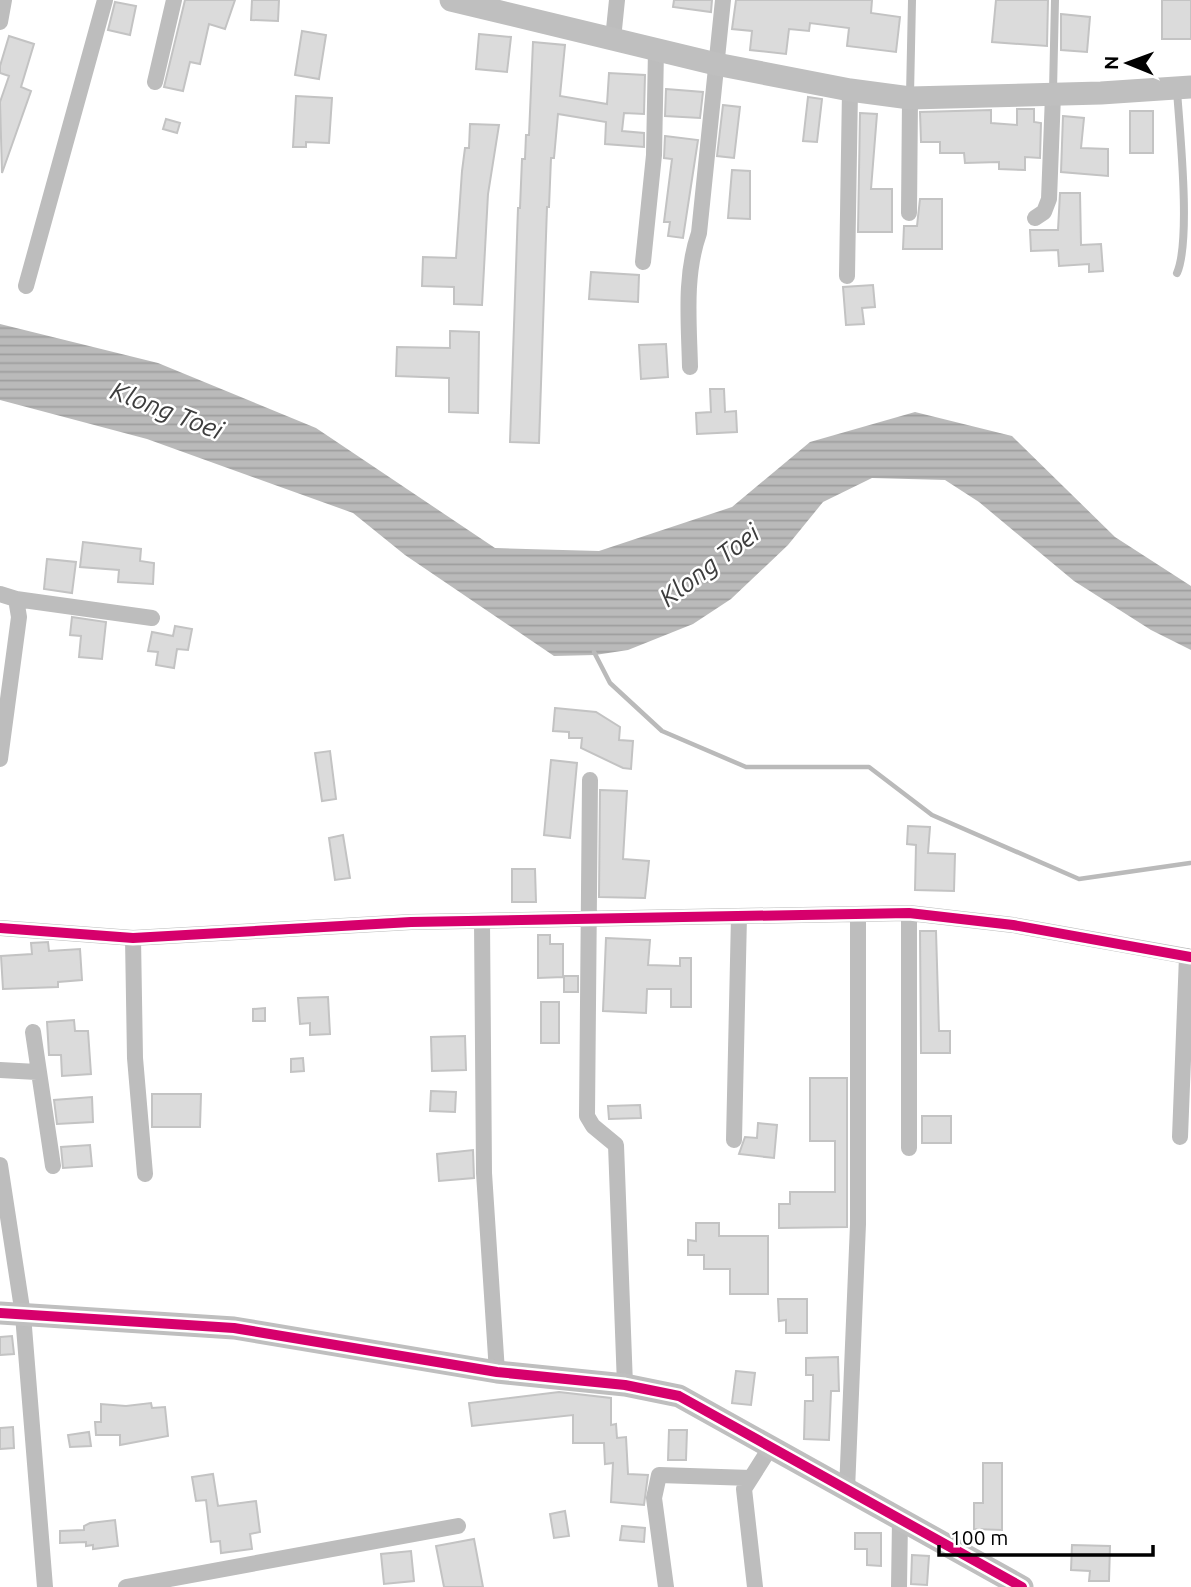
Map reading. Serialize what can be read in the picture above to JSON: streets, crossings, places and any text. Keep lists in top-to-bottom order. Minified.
{"water":["Klong Toei"],"scale_bar":"100 m","north":"left"}
